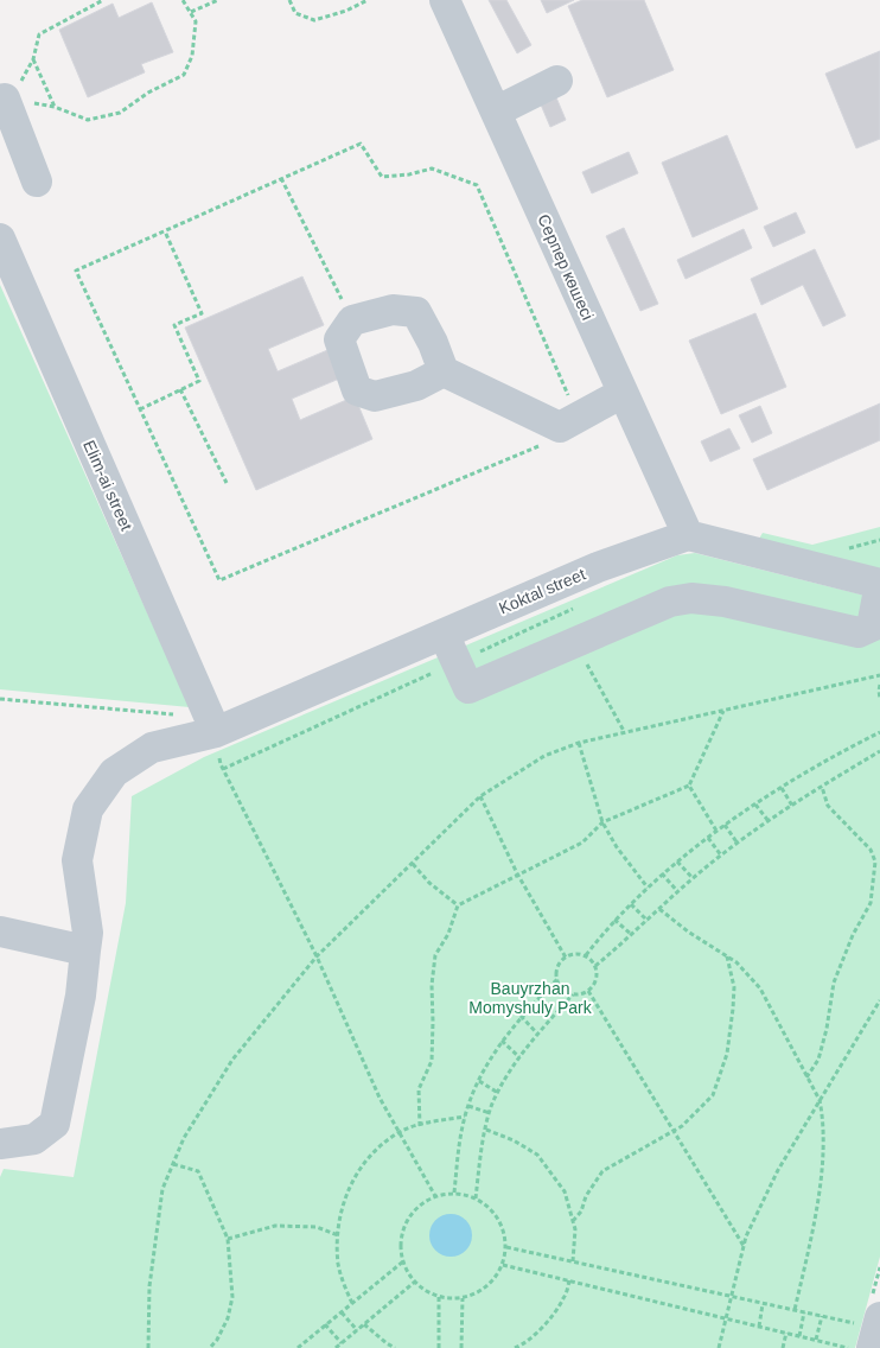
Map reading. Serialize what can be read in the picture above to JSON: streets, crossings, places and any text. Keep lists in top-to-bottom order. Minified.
{"streets":{"street":["Серпер көшесі","Elim-ai street","Koktal street"]},"crossings":[["Серпер көшесі","Koktal street"],["Elim-ai street","Koktal street"]],"parks":["Bauyrzhan Momyshuly Park"]}
